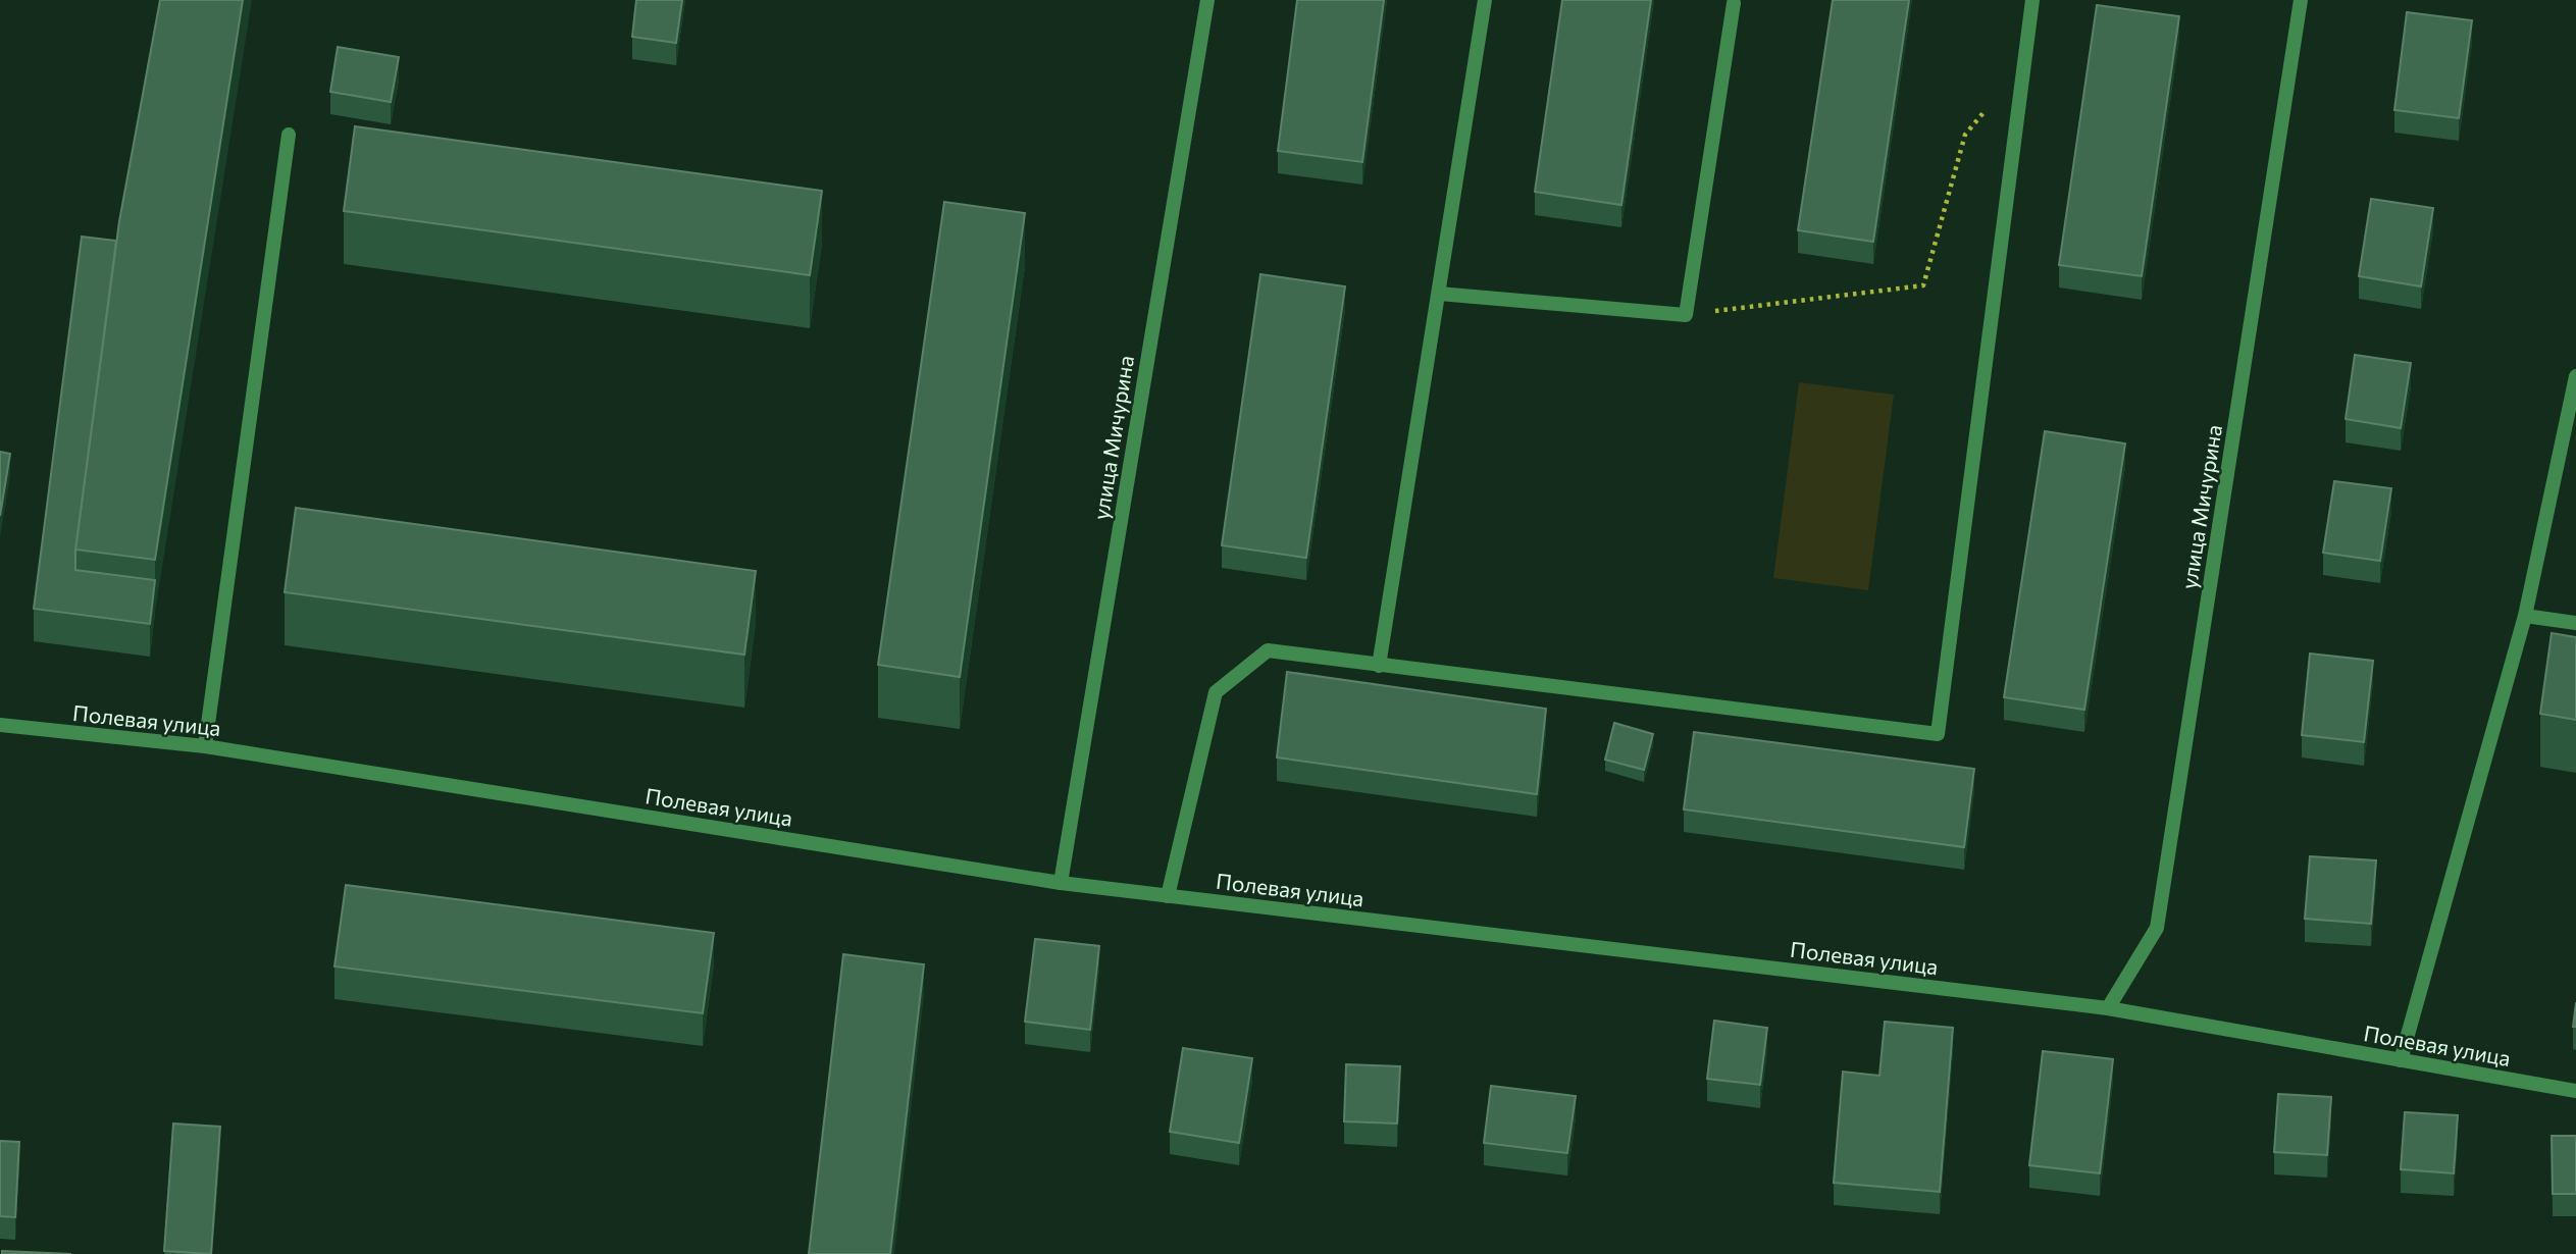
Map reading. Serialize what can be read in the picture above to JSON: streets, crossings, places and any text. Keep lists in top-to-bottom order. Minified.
{"streets":{"street":["улица Мичурина","Полевая улица"]},"crossings":[["улица Мичурина","Полевая улица"]]}
